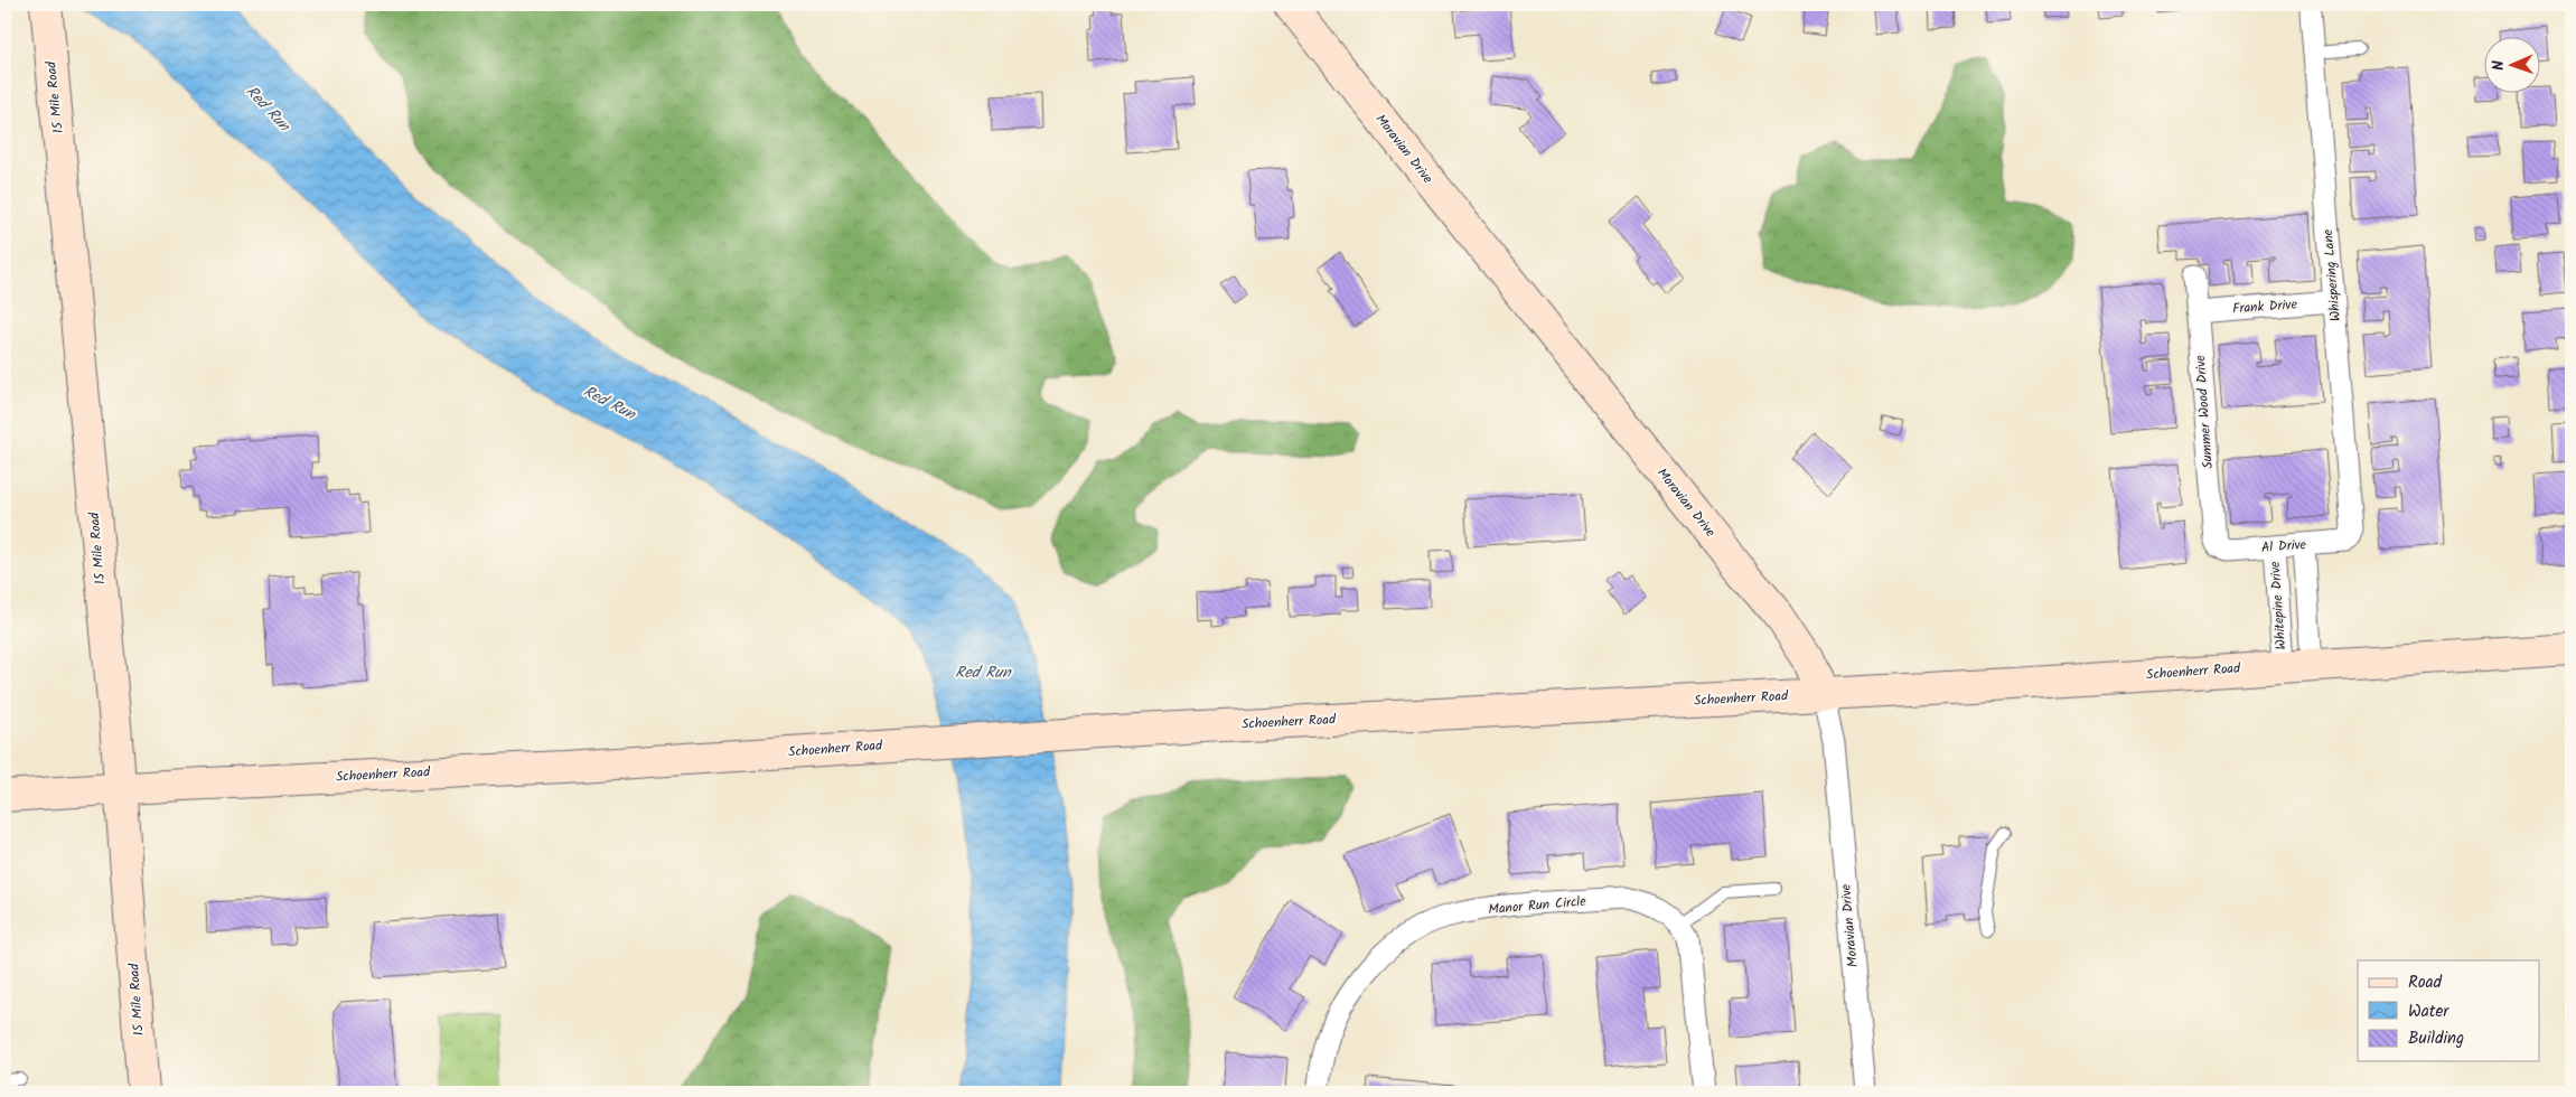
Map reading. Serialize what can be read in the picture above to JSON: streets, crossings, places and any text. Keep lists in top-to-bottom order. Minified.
{"streets":{"main road":["15 Mile Road","Moravian Drive","Schoenherr Road"],"street":["Whispering Lane","Frank Drive","Summer Wood Drive","Al Drive","Whitepine Drive","Manor Run Circle"]},"crossings":[["15 Mile Road","Schoenherr Road"],["Moravian Drive","Schoenherr Road"],["Whispering Lane","Frank Drive"],["Whispering Lane","Al Drive"],["Frank Drive","Summer Wood Drive"],["Summer Wood Drive","Al Drive"],["Al Drive","Whitepine Drive"],["Whitepine Drive","Schoenherr Road"]],"water":["Red Run"],"legend":["Road","Water","Building"],"north":"left"}
